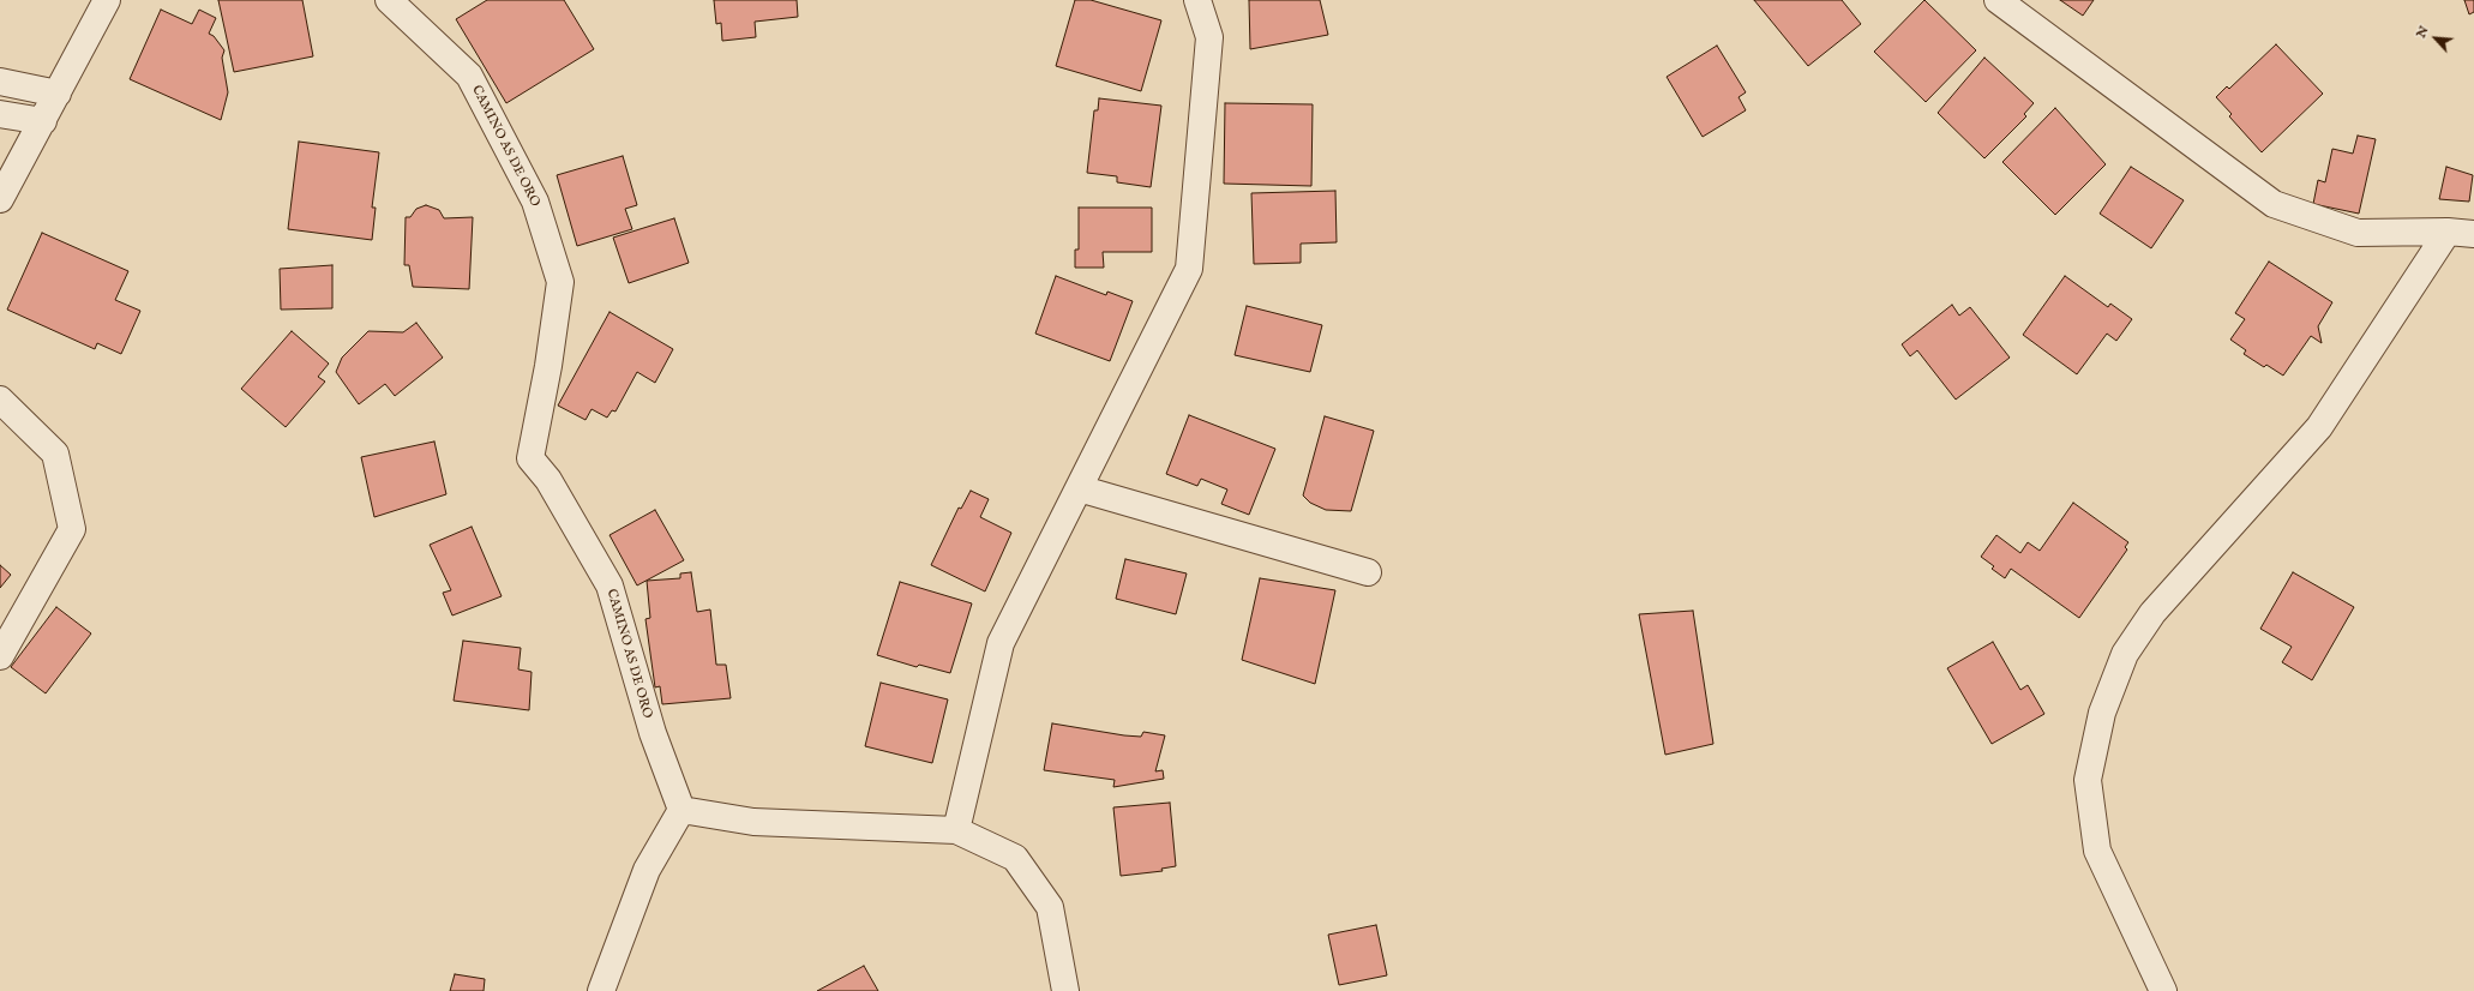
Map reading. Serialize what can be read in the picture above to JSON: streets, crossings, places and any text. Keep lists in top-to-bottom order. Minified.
{"streets":{"street":["CAMINO AS DE ORO"]},"north":"top left"}
